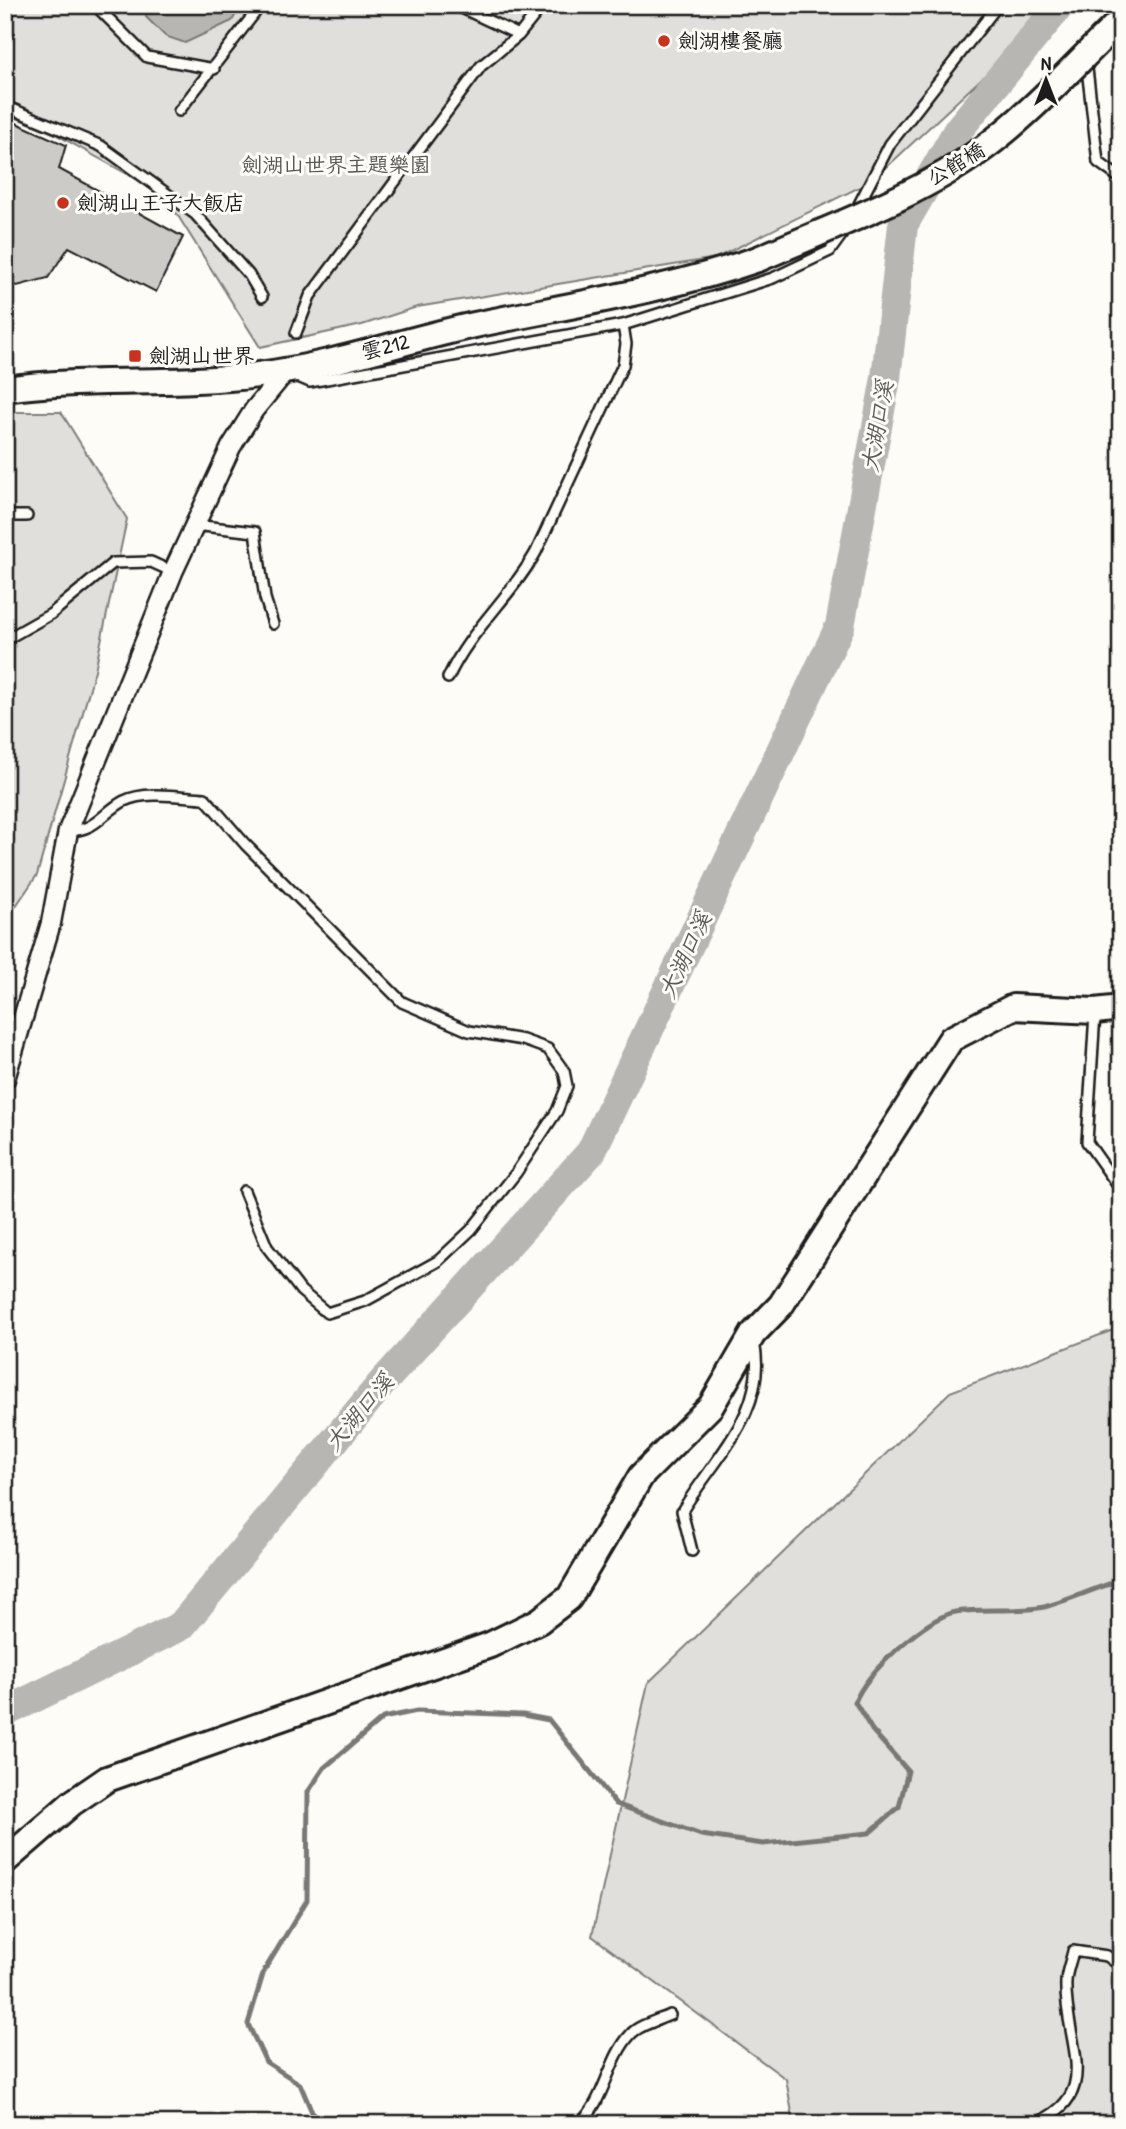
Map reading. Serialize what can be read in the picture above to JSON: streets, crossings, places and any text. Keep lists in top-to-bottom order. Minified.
{"streets":{"street":["公館橋","雲212"]},"crossings":[["公館橋","雲212"]],"water":["大湖口溪"],"parks":["劍湖山世界主題樂園"],"places":{"other":["劍湖樓餐廳","劍湖山王子大飯店"],"transit":["劍湖山世界"]},"north":"top"}
